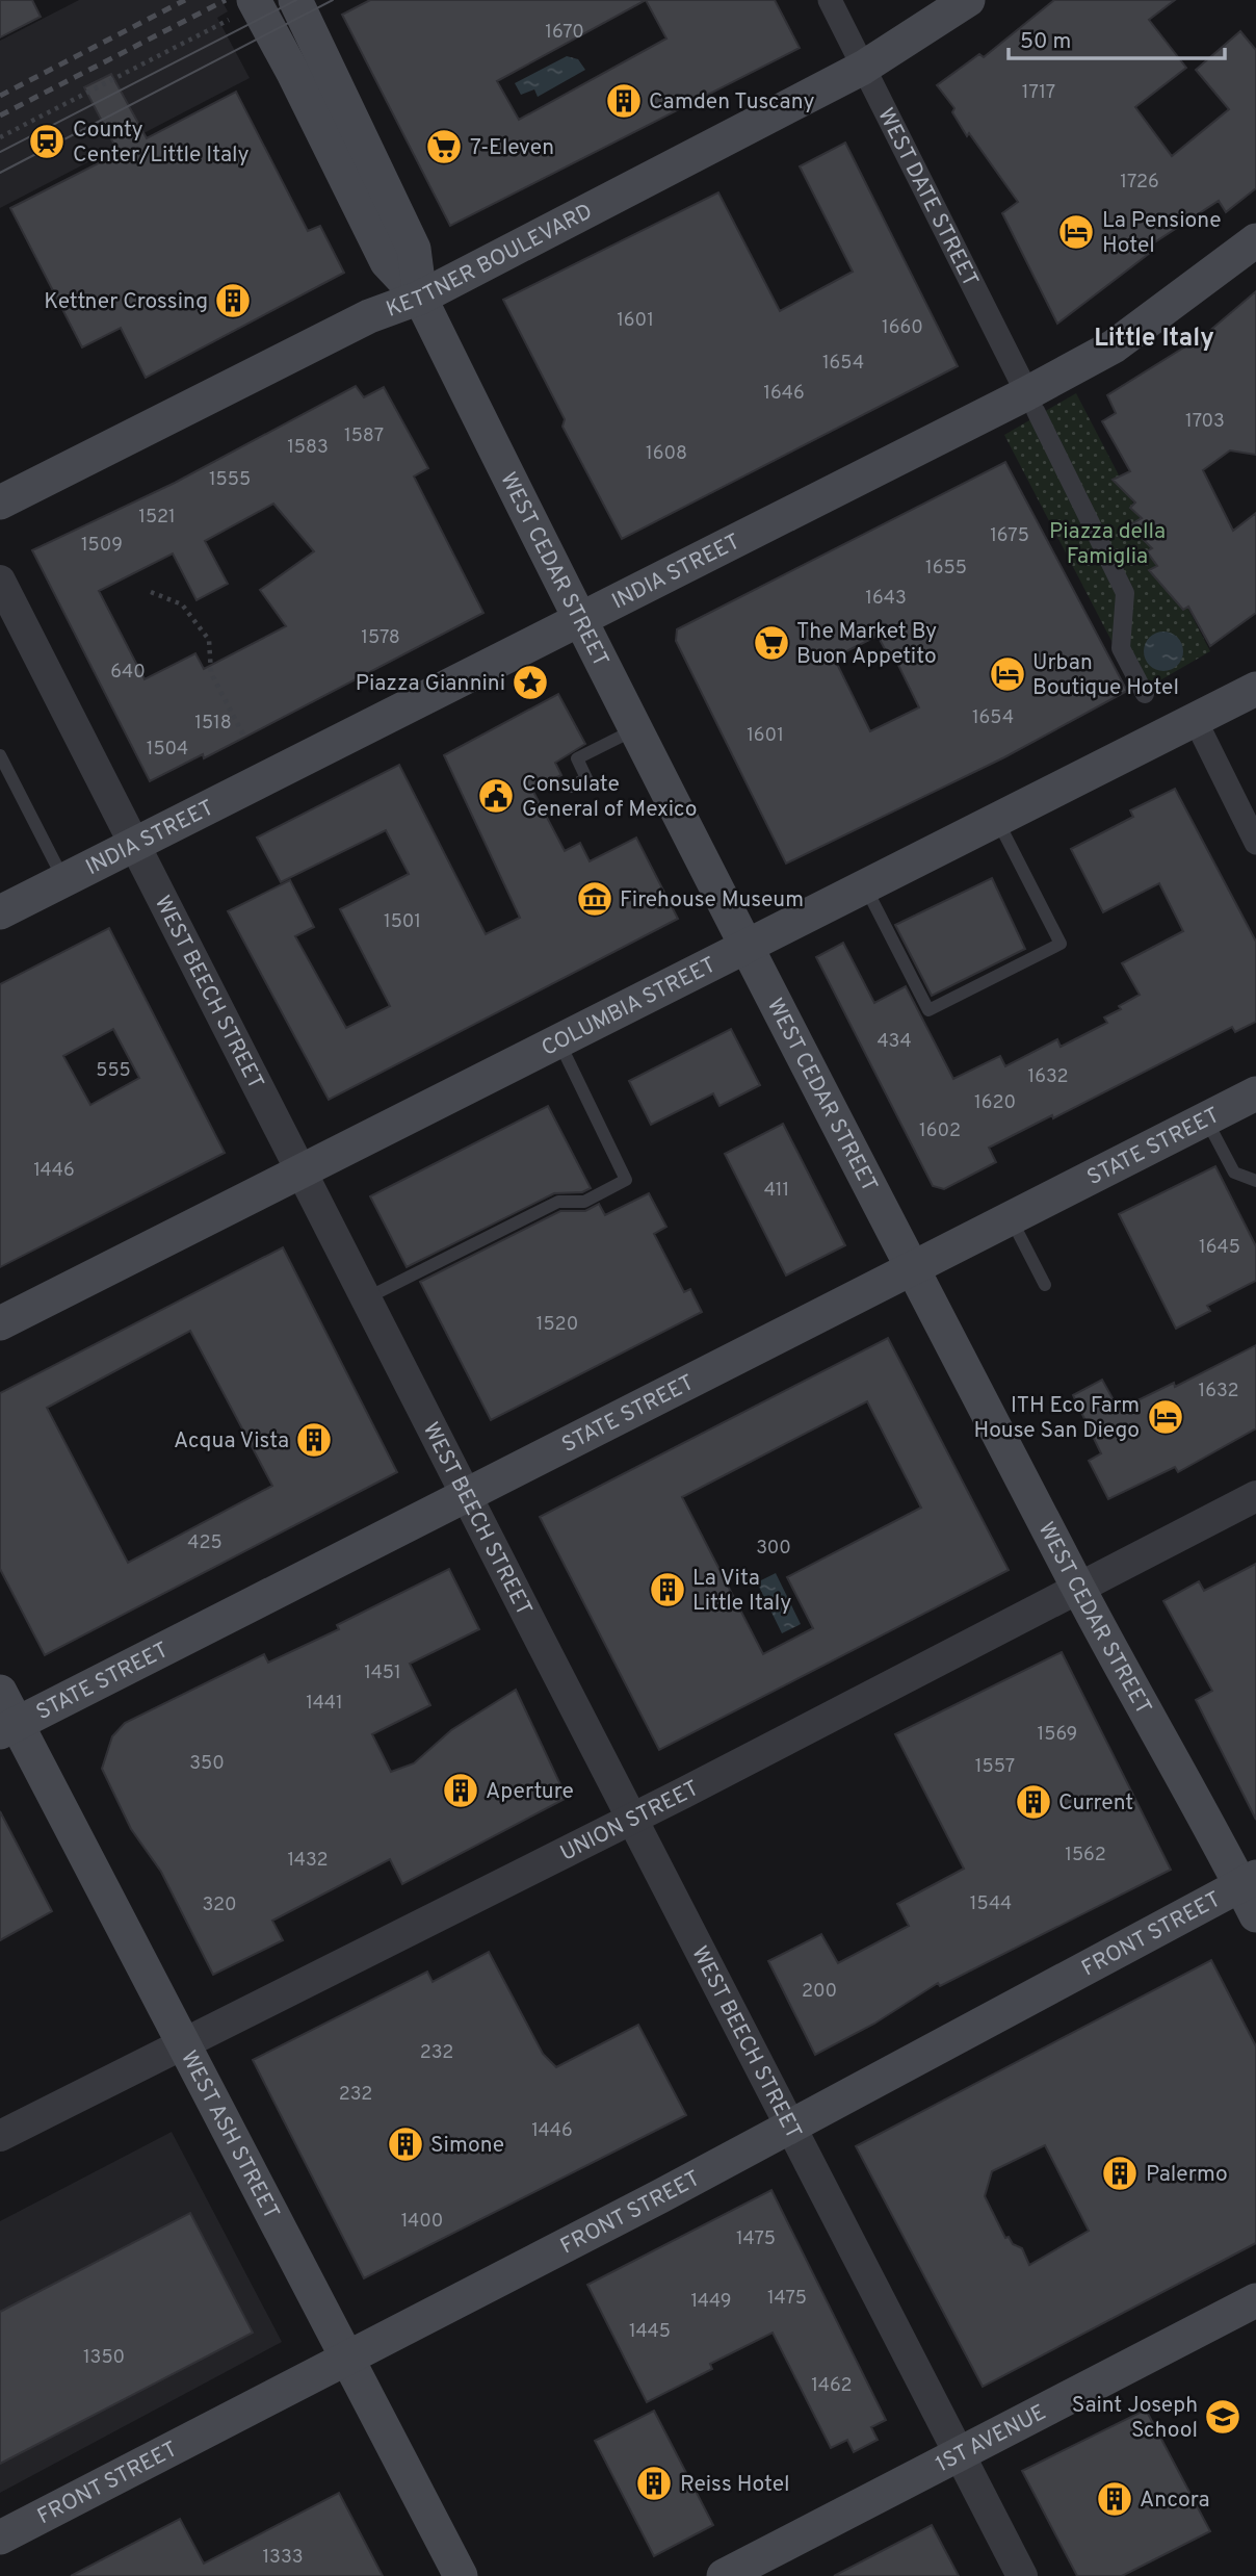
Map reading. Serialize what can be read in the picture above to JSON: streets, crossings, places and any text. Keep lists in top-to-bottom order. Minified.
{"streets":{"main road":["KETTNER BOULEVARD","WEST CEDAR STREET","INDIA STREET","COLUMBIA STREET","STATE STREET","FRONT STREET","WEST ASH STREET","1ST AVENUE"],"street":["WEST DATE STREET","WEST BEECH STREET","UNION STREET"]},"crossings":[["WEST DATE STREET","KETTNER BOULEVARD"],["WEST DATE STREET","INDIA STREET"],["KETTNER BOULEVARD","WEST CEDAR STREET"],["WEST CEDAR STREET","INDIA STREET"],["WEST CEDAR STREET","COLUMBIA STREET"],["WEST CEDAR STREET","STATE STREET"],["WEST CEDAR STREET","UNION STREET"],["WEST CEDAR STREET","FRONT STREET"],["INDIA STREET","WEST BEECH STREET"],["WEST BEECH STREET","COLUMBIA STREET"],["WEST BEECH STREET","STATE STREET"],["WEST BEECH STREET","UNION STREET"],["WEST BEECH STREET","FRONT STREET"],["WEST BEECH STREET","1ST AVENUE"],["STATE STREET","WEST ASH STREET"],["UNION STREET","WEST ASH STREET"],["FRONT STREET","WEST ASH STREET"]],"districts":["Little Italy"],"parks":["Piazza della Famiglia"],"places":{"building":["Camden Tuscany","Kettner Crossing","Acqua Vista","La Vita Little Italy","Aperture","Current","Simone","Palermo","Reiss Hotel","Ancora"],"station":["County Center/Little Italy"],"supermarket":["7-Eleven","The Market By Buon Appetito"],"hotel":["La Pensione Hotel","Urban Boutique Hotel","ITH Eco Farm House San Diego"],"place":["Piazza Giannini"],"public building":["Consulate General of Mexico"],"museum":["Firehouse Museum"],"school or university":["Saint Joseph School"]},"house_numbers":["1670","1717","1726","1601","1660","1654","1646","1703","1587","1583","1608","1555","1521","1675","1509","1655","1643","1578","640","1654","1518","1601","1504","1501","434","555","1632","1620","1602","1446","411","1645","1520","1632","425","300","1451","1441","1569","350","1557","1562","1432","1544","320","200","232","232","1446","1400","1475","1475","1449","1445","1350","1462","1333"],"scale_bar":"50 m"}
